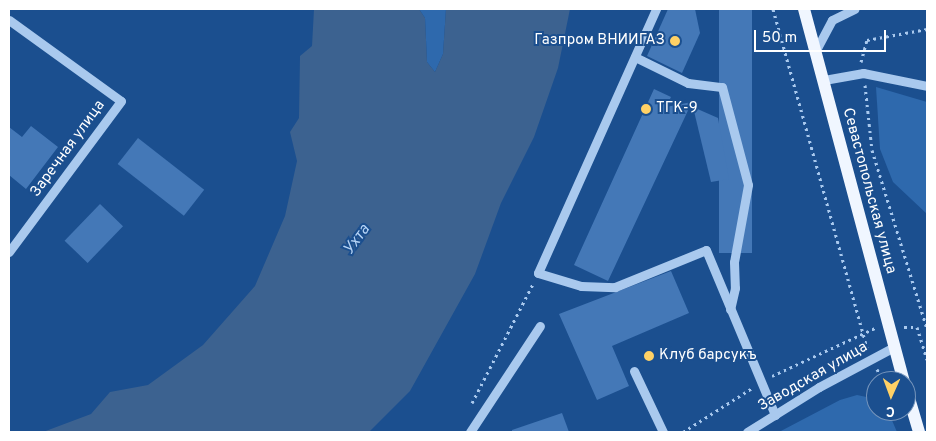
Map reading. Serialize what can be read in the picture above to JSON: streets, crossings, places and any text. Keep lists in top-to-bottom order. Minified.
{"streets":{"main road":["Севастопольская улица"],"street":["Заречная улица","Заводская улица"]},"crossings":[["Севастопольская улица","Заводская улица"]],"water":["Ухта"],"places":["Газпром ВНИИГАЗ","ТГК-9","Клуб барсукъ"],"scale_bar":"50 m","north":"bottom"}
